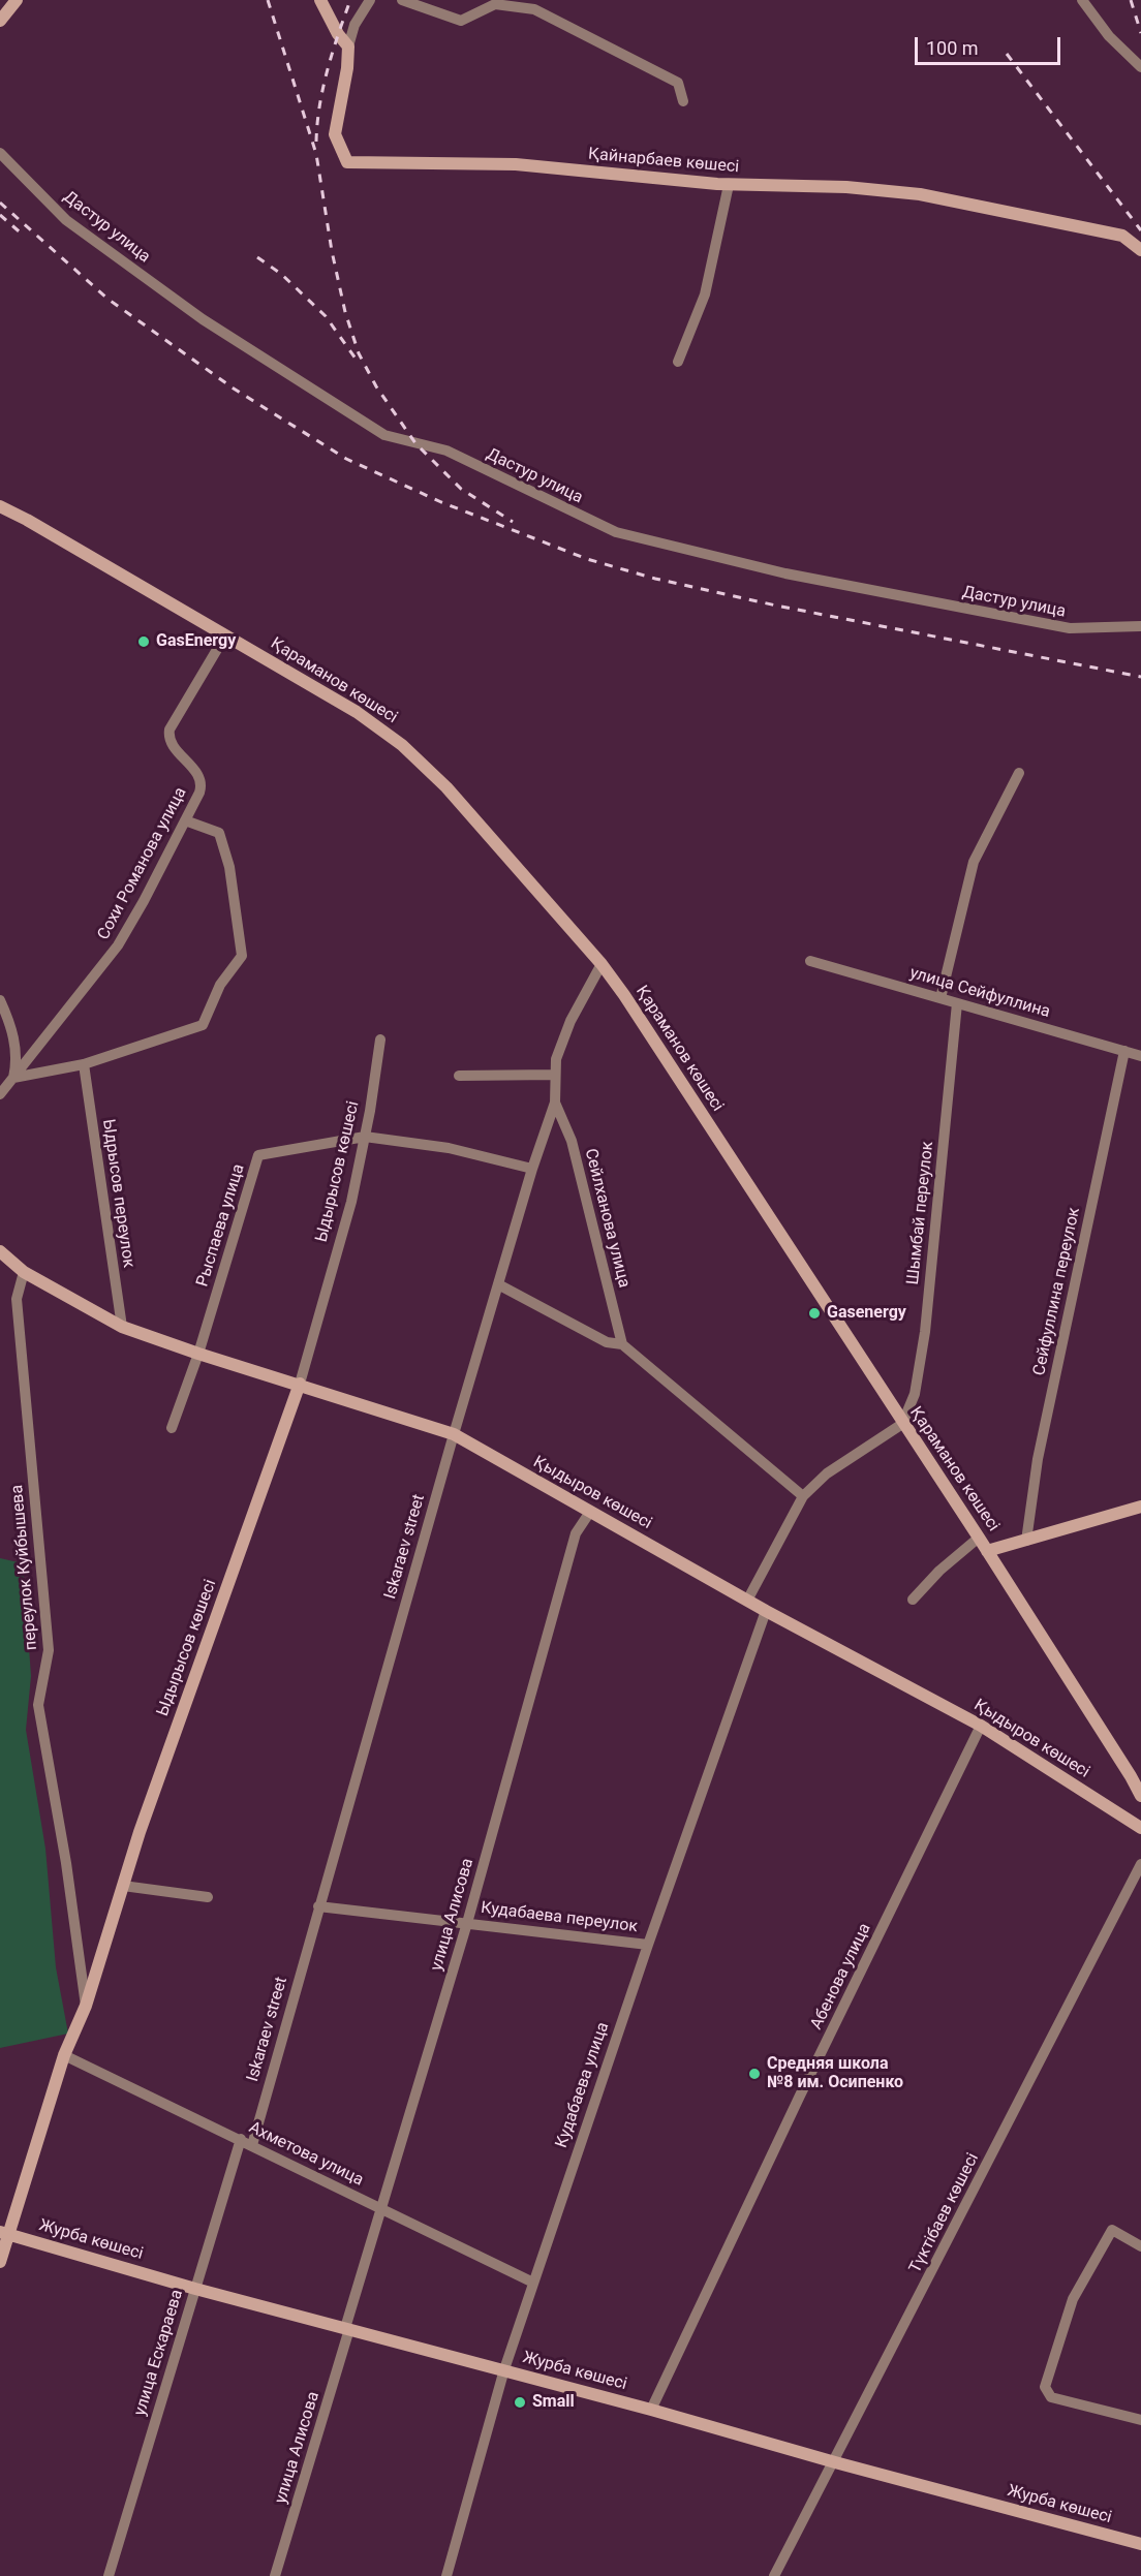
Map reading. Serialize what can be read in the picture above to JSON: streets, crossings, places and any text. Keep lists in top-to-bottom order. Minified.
{"streets":{"street":["Қайнарбаев көшесі","Дастур улица","Қараманов көшесі","Сохи Романова улица","улица Сейфуллина","Ыдырысов көшесі","Ыдрысов переулок","Шымбай переулок","Сейлханова улица","Рыспаева улица","Сейфуллина переулок","Қыдыров көшесі","Iskaraev street","переулок Куйбышева","улица Алисова","Кудабаева переулок","Абенова улица","Кудабаева улица","Ахметова улица","Түктібаев көшесі","Журба көшесі","улица Ескараева"]},"crossings":[["Қараманов көшесі","Сохи Романова улица"],["Қараманов көшесі","Шымбай переулок"],["Қараманов көшесі","Iskaraev street"],["улица Сейфуллина","Шымбай переулок"],["улица Сейфуллина","Сейфуллина переулок"],["Ыдырысов көшесі","Рыспаева улица"],["Ыдырысов көшесі","Қыдыров көшесі"],["Ыдырысов көшесі","переулок Куйбышева"],["Ыдырысов көшесі","Ахметова улица"],["Ыдырысов көшесі","Журба көшесі"],["Ыдрысов переулок","Қыдыров көшесі"],["Сейлханова улица","Iskaraev street"],["Рыспаева улица","Қыдыров көшесі"],["Рыспаева улица","Iskaraev street"],["Қыдыров көшесі","Iskaraev street"],["Қыдыров көшесі","переулок Куйбышева"],["Қыдыров көшесі","улица Алисова"],["Қыдыров көшесі","Абенова улица"],["Қыдыров көшесі","Кудабаева улица"],["Iskaraev street","Кудабаева переулок"],["Iskaraev street","Ахметова улица"],["улица Алисова","Кудабаева переулок"],["улица Алисова","Ахметова улица"],["улица Алисова","Журба көшесі"],["Кудабаева переулок","Кудабаева улица"],["Абенова улица","Журба көшесі"],["Кудабаева улица","Ахметова улица"],["Кудабаева улица","Журба көшесі"],["Ахметова улица","улица Ескараева"],["Түктібаев көшесі","Журба көшесі"],["Журба көшесі","улица Ескараева"]],"places":["GasEnergy","Gasenergy","Средняя школа №8 им. Осипенко","Small"],"scale_bar":"100 m"}
